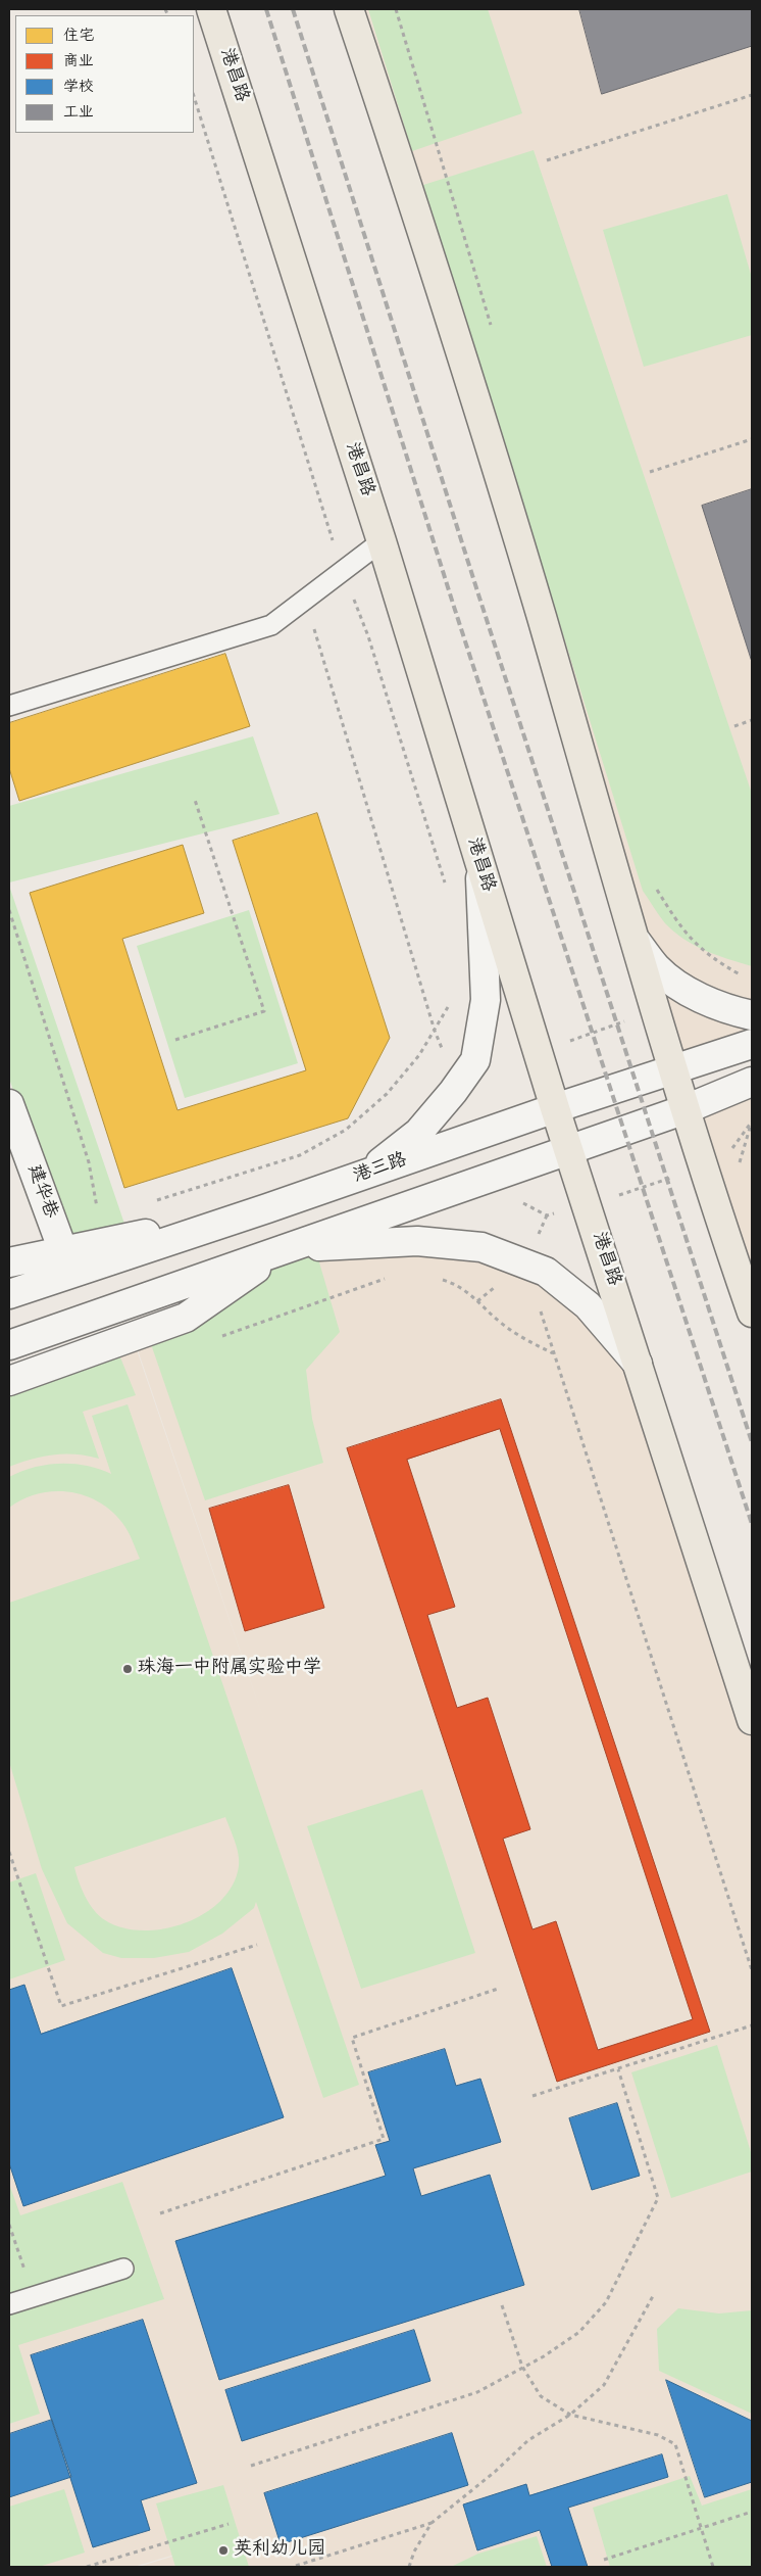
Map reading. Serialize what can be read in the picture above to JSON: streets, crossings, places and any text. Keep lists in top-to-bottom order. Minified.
{"streets":{"main road":["港昌路","港三路","建华巷"]},"crossings":[["港昌路","港三路"]],"places":["珠海一中附属实验中学","英利幼儿园"],"legend":["住宅","商业","学校","工业"]}
